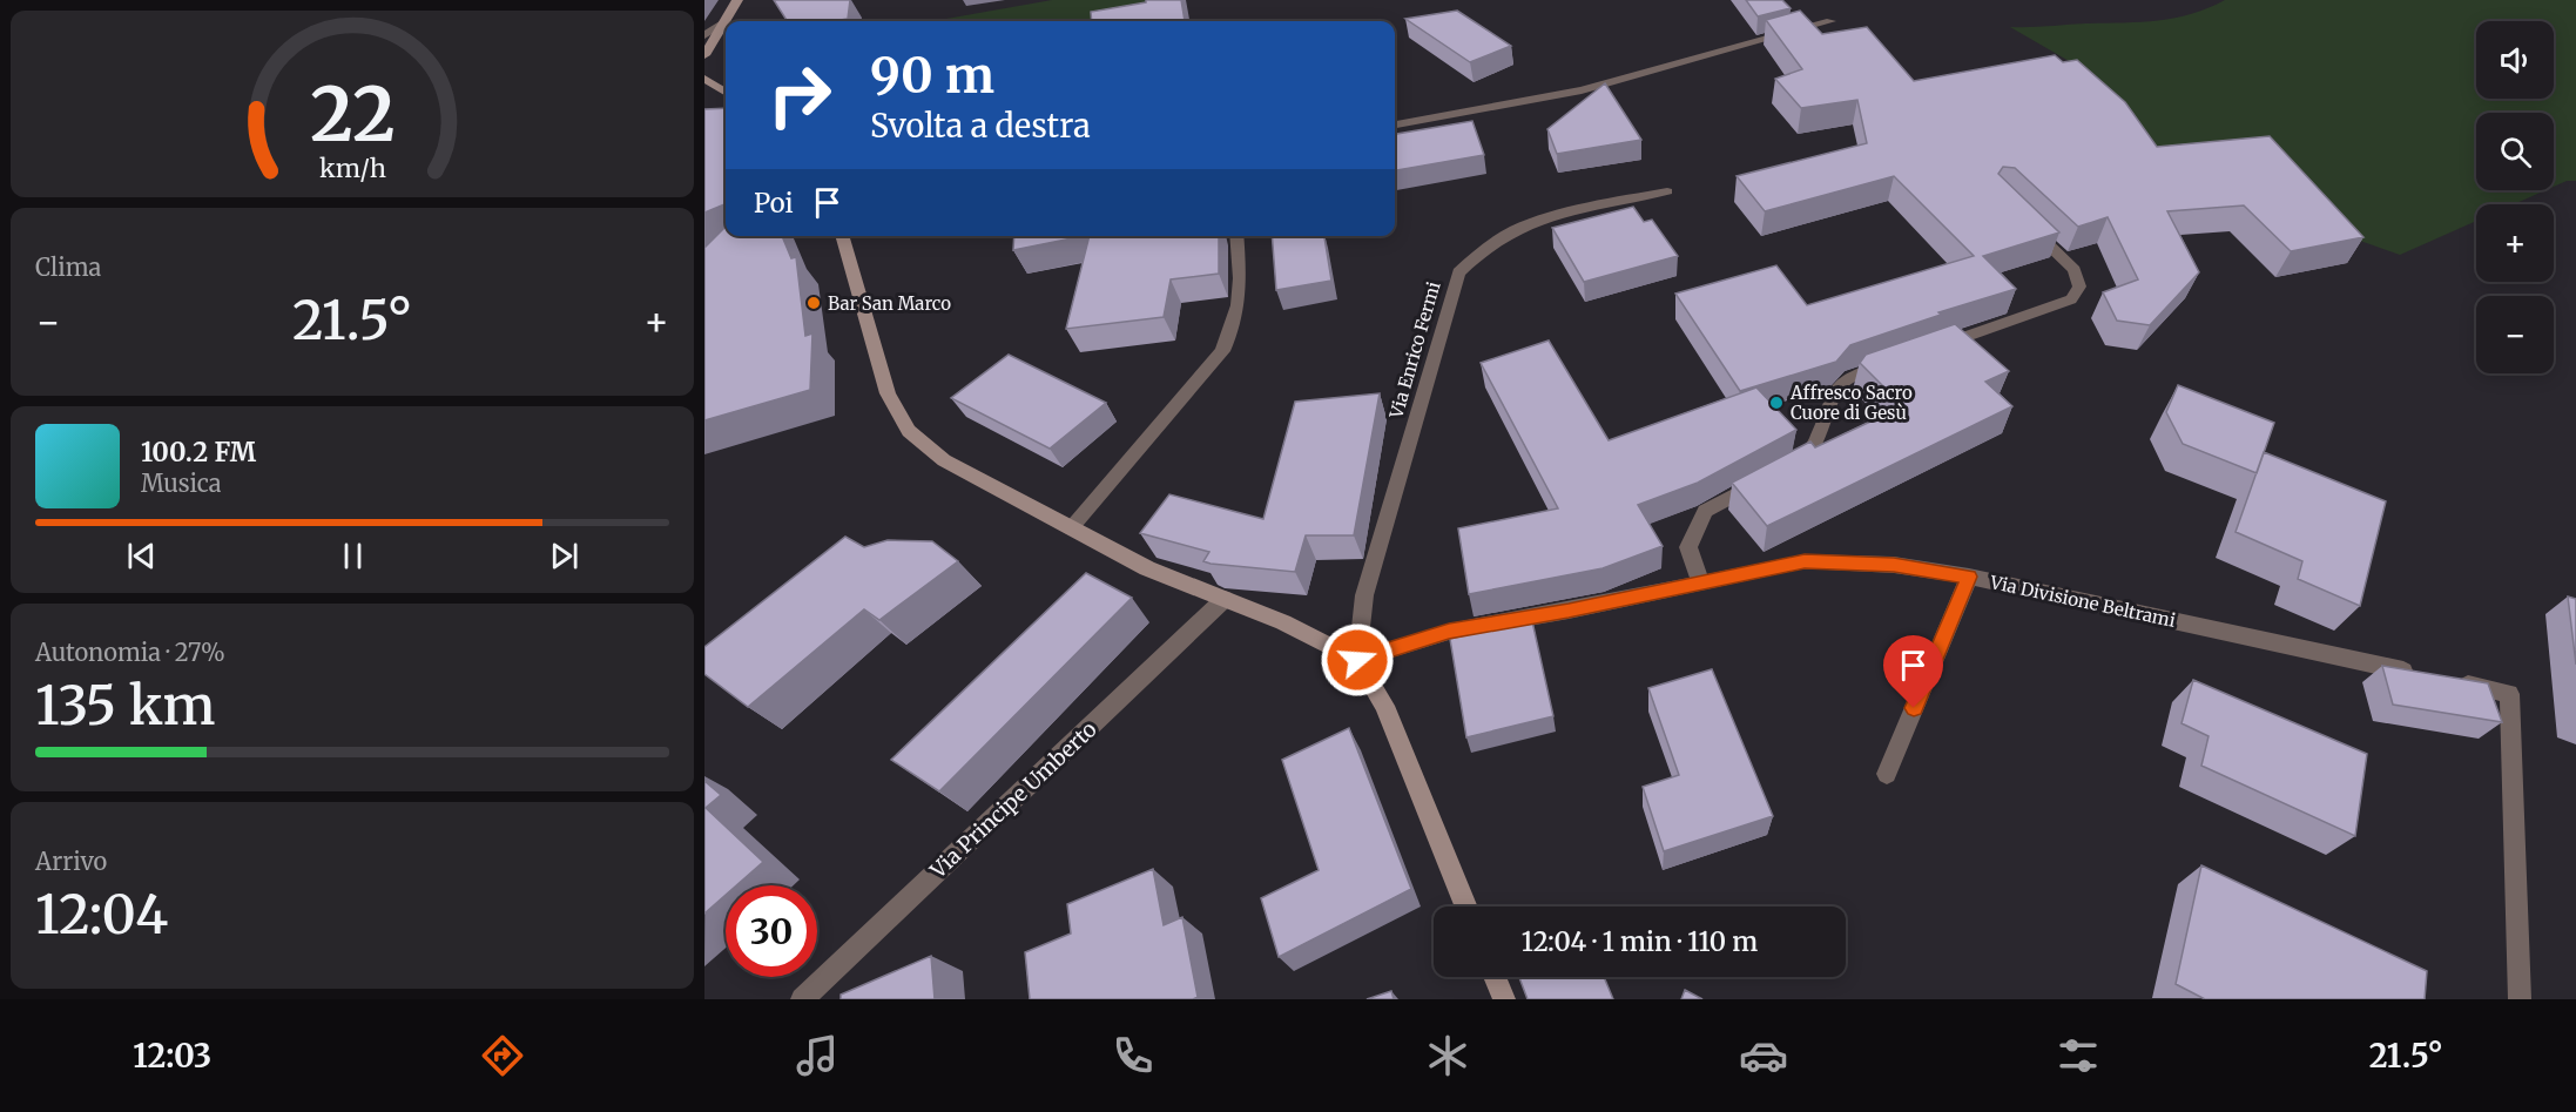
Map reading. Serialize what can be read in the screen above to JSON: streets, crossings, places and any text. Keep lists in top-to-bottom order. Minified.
{"streets":{"street":["Via Enrico Fermi","Via Divisione Beltrami","Via Principe Umberto"]},"crossings":[["Via Enrico Fermi","Via Divisione Beltrami"]],"places":["Bar San Marco","Affresco Sacro Cuore di Gesù"],"page":{"map_buttons":["+","−"],"turn":["90 m","Svolta a destra"],"then":"Poi","tile":["Clima",["Autonomia · 27%","135 km"],["Arrivo","12:04"]],"heat":["−","21.5°","+"],"song":["100.2 FM","Musica"],"limit":"30","trip":"12:04 · 1 min · 110 m","tabs":["12:03","21.5°"],"gauge":["22","km/h"]}}
